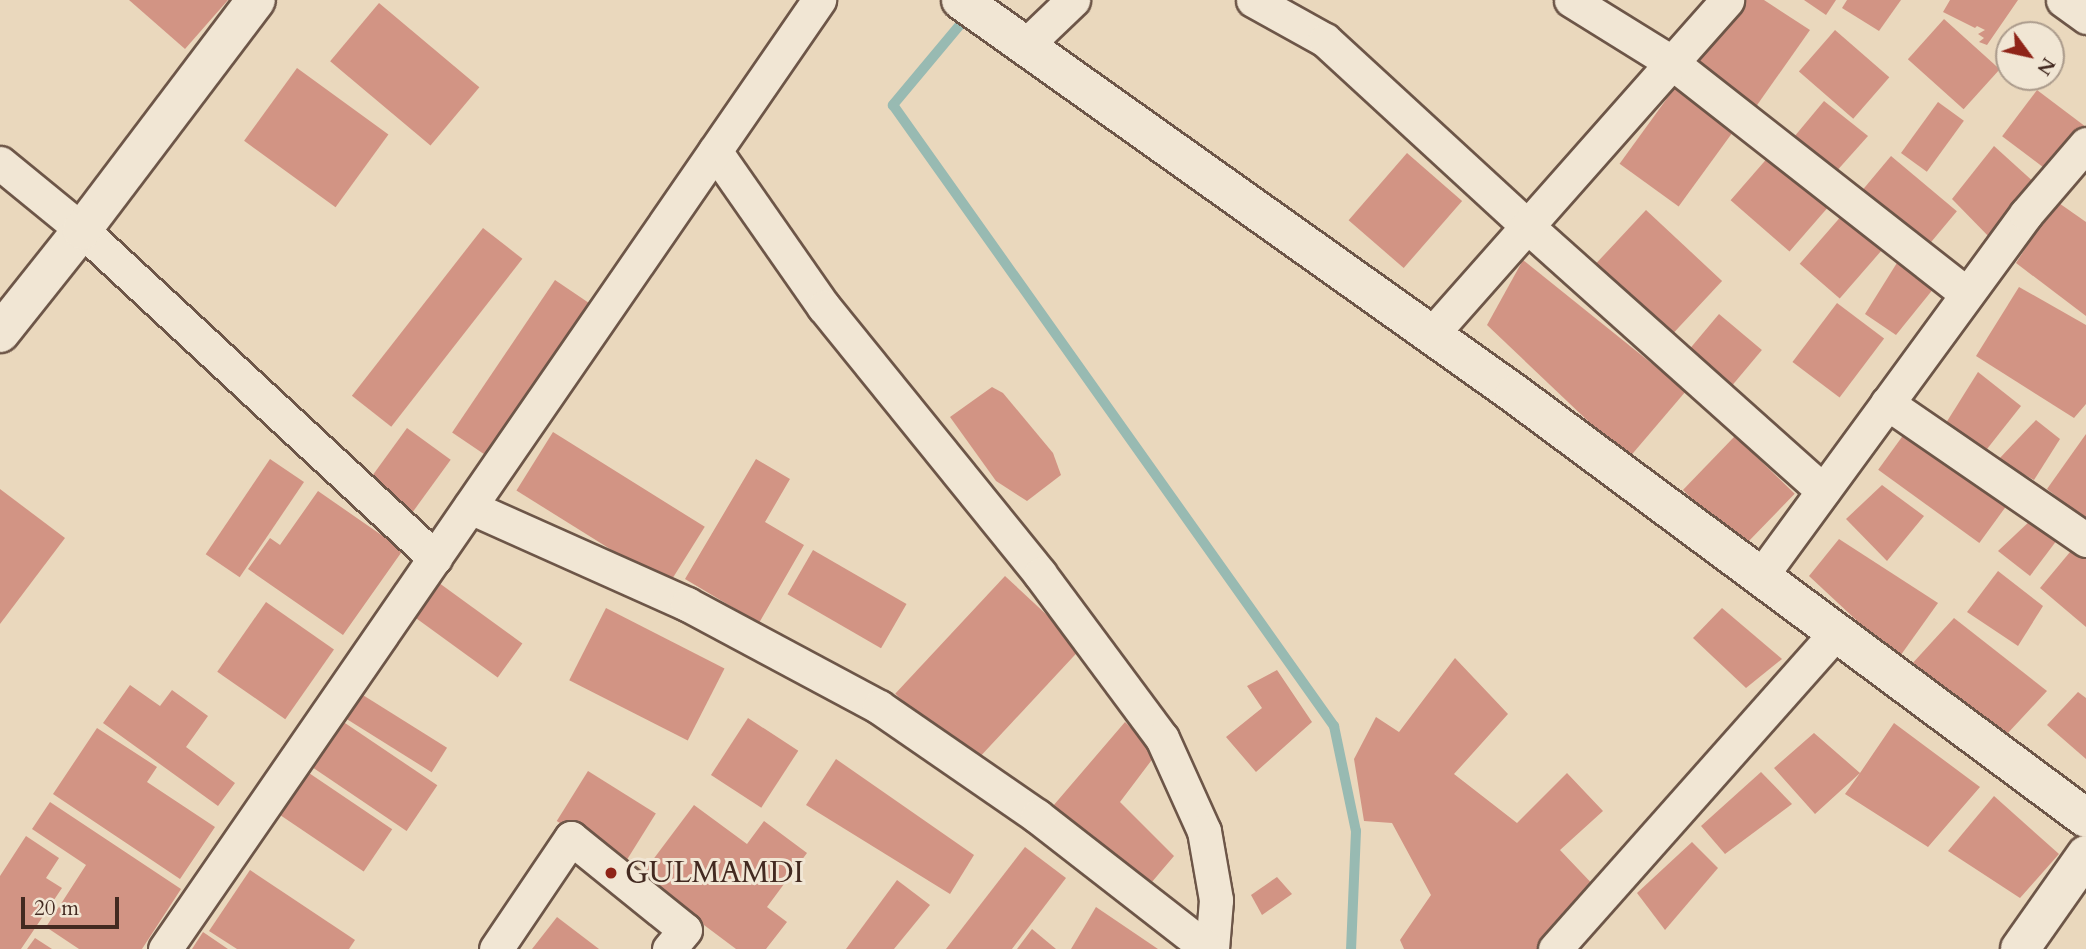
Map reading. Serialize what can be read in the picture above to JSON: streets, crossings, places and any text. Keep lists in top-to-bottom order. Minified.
{"places":["GULMAMDI"],"scale_bar":"20 m","north":"bottom right"}
